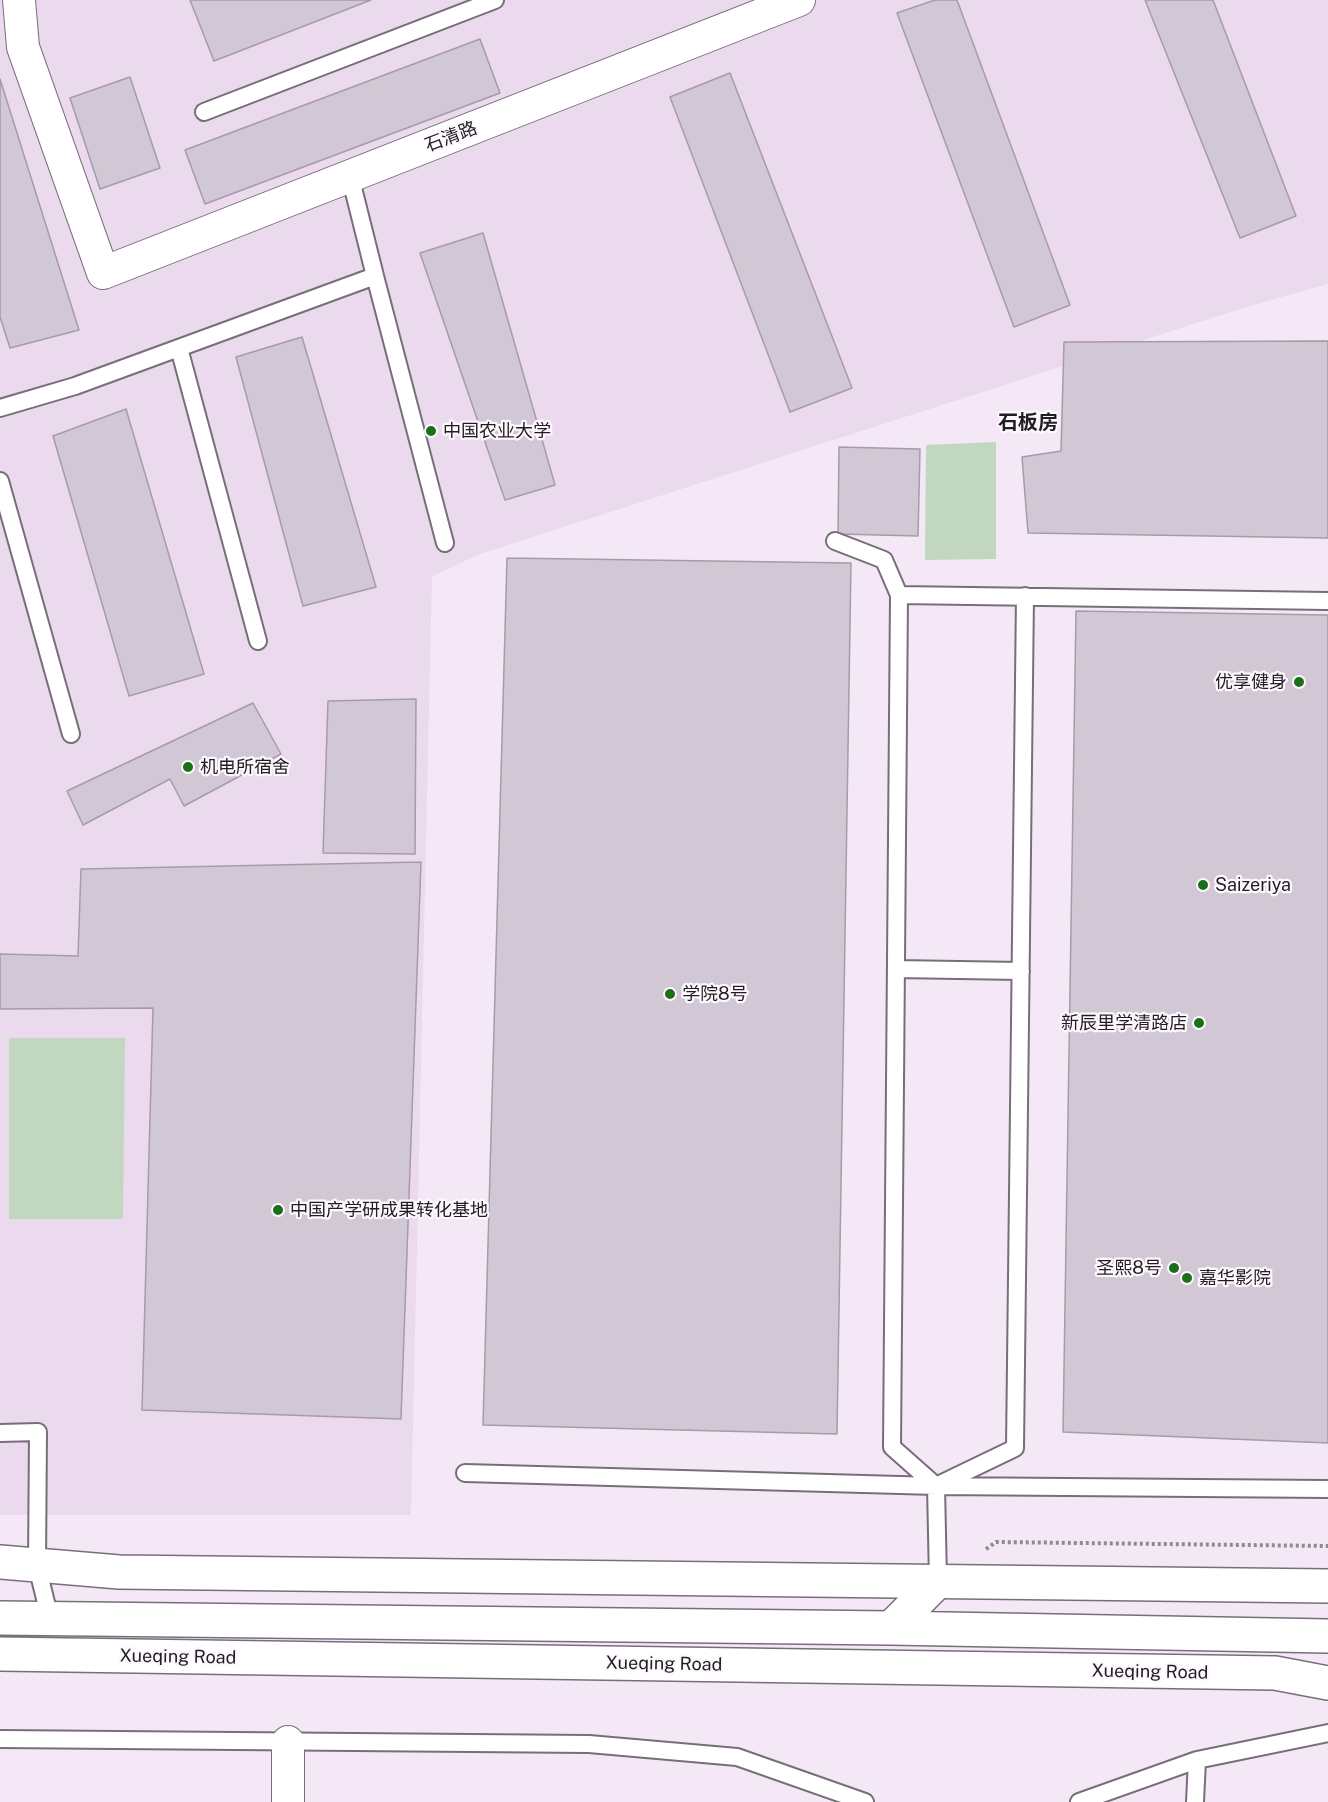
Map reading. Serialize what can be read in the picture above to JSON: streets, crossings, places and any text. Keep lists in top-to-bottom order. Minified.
{"streets":{"main road":["Xueqing Road"],"street":["石清路"]},"districts":["石板房"],"places":["中国农业大学","优享健身","机电所宿舍","Saizeriya","学院8号","新辰里学清路店","中国产学研成果转化基地","圣熙8号","嘉华影院"]}
